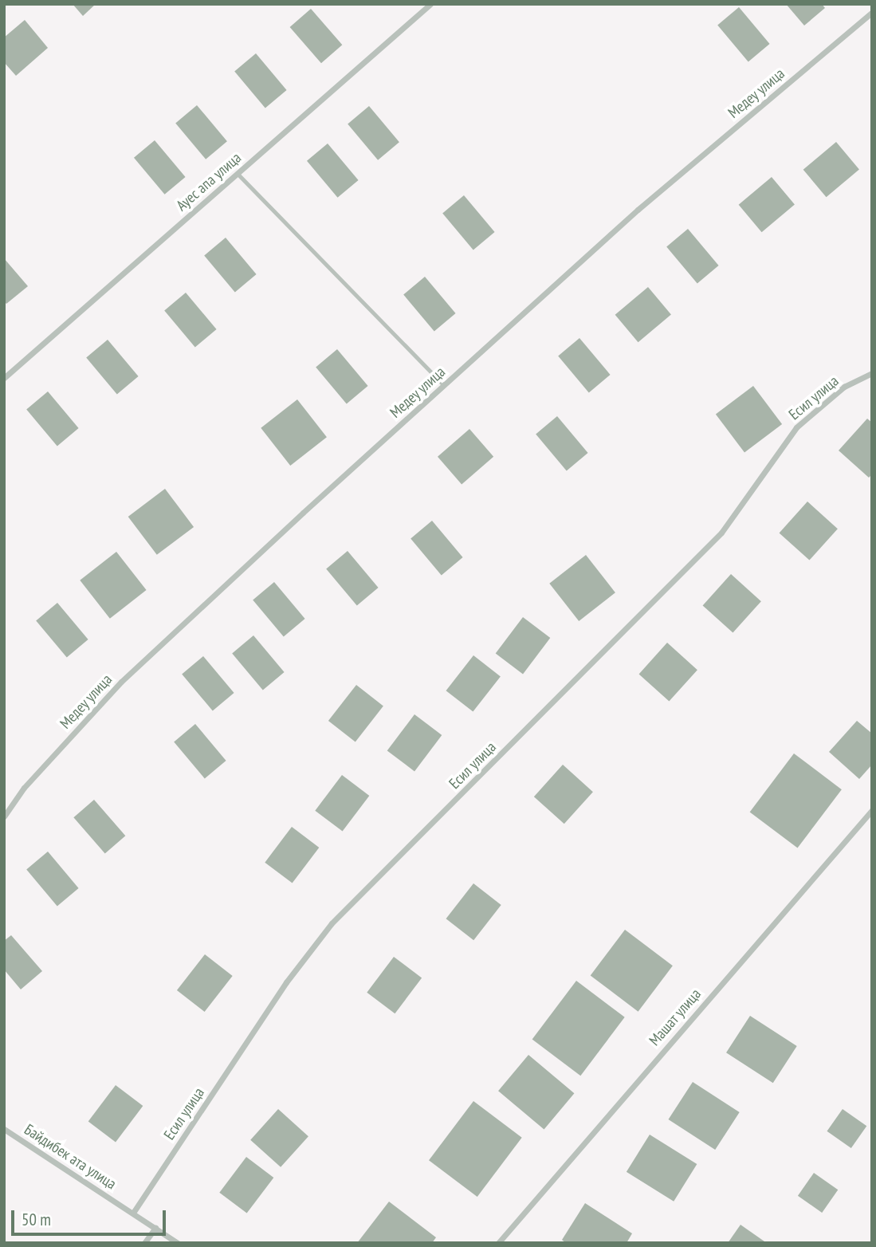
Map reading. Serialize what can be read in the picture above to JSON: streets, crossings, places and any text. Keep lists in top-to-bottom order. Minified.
{"streets":{"street":["Медеу улица","Ауес апа улица","Есил улица","Машат улица","Байдибек ата улица"]},"crossings":[["Есил улица","Байдибек ата улица"]],"scale_bar":"50 m"}
